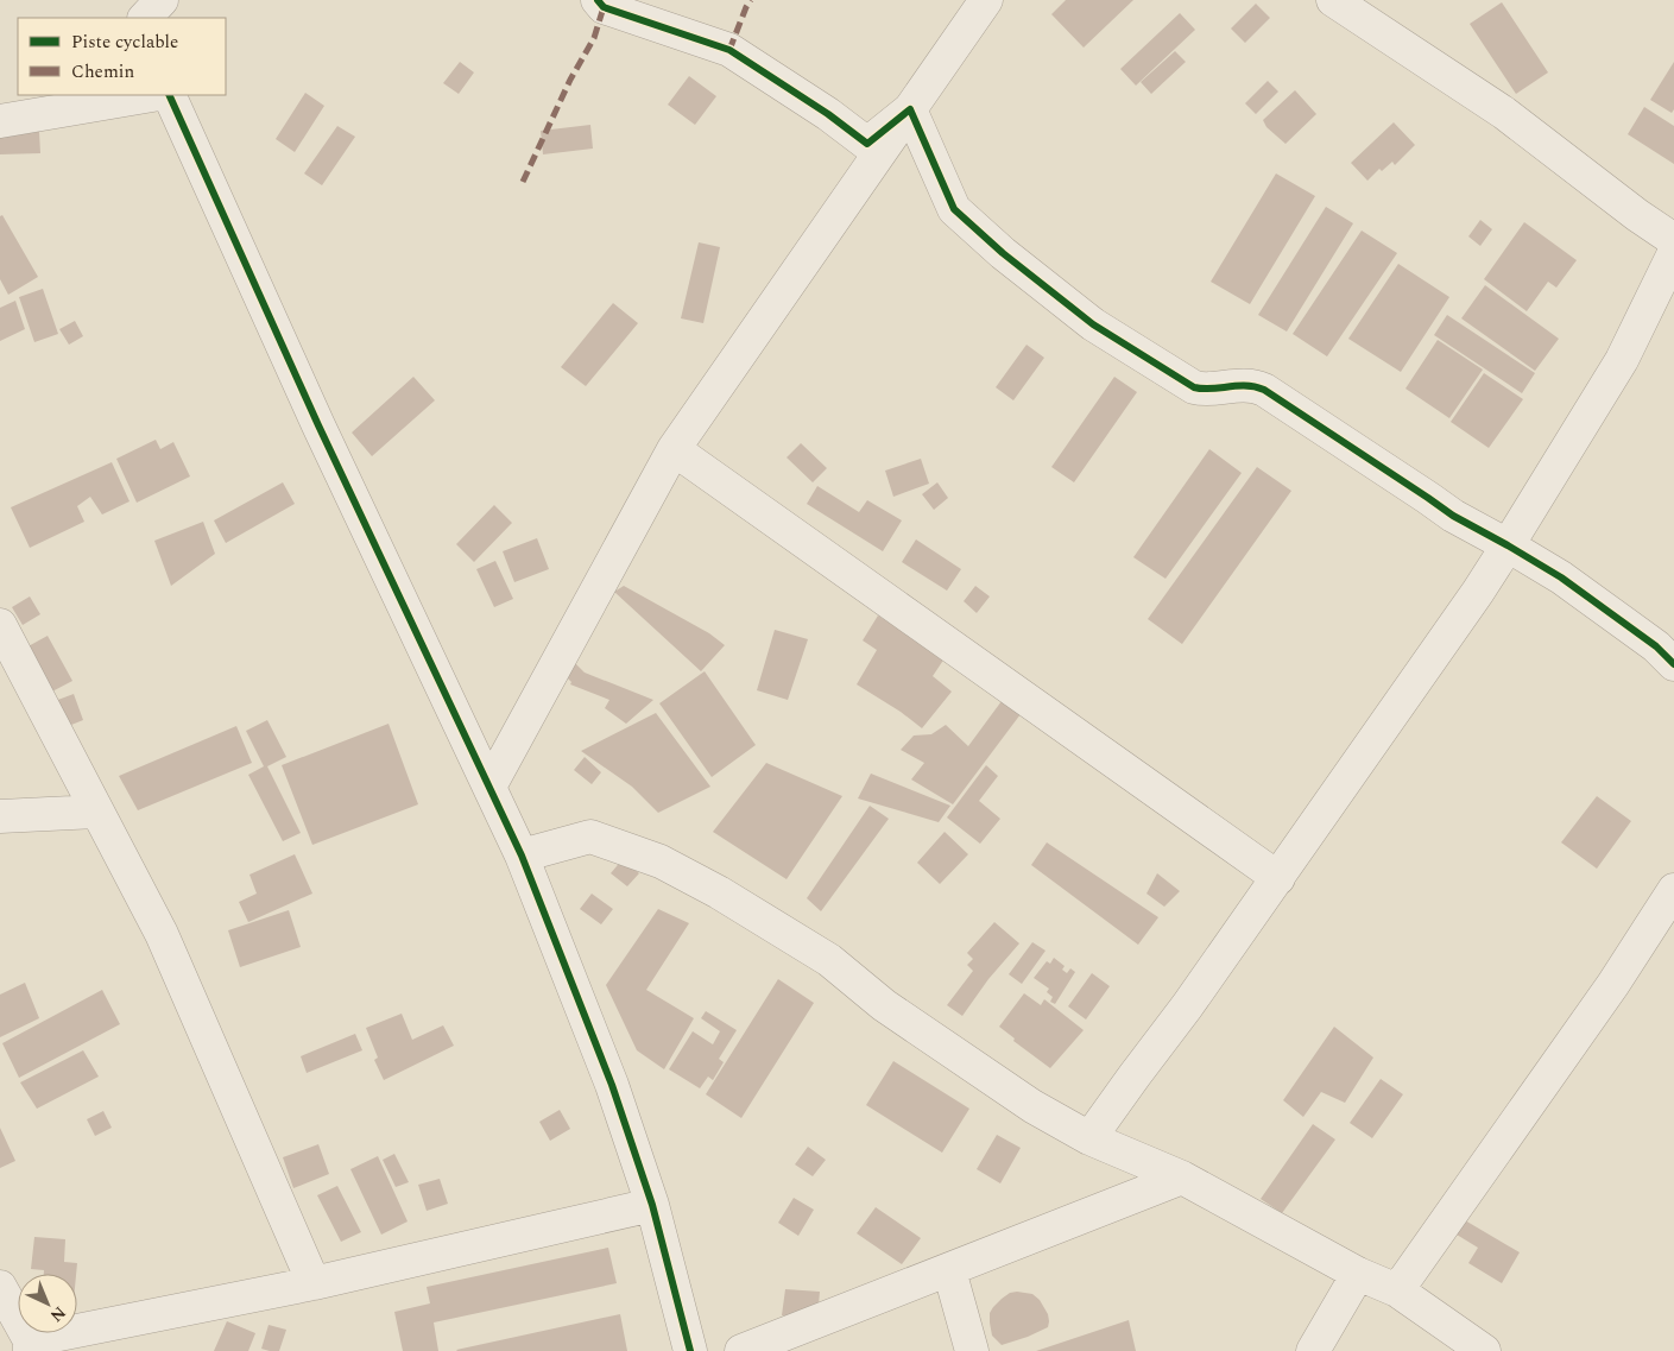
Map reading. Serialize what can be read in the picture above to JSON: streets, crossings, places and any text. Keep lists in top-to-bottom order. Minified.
{"legend":["Piste cyclable","Chemin"],"north":"bottom right"}
